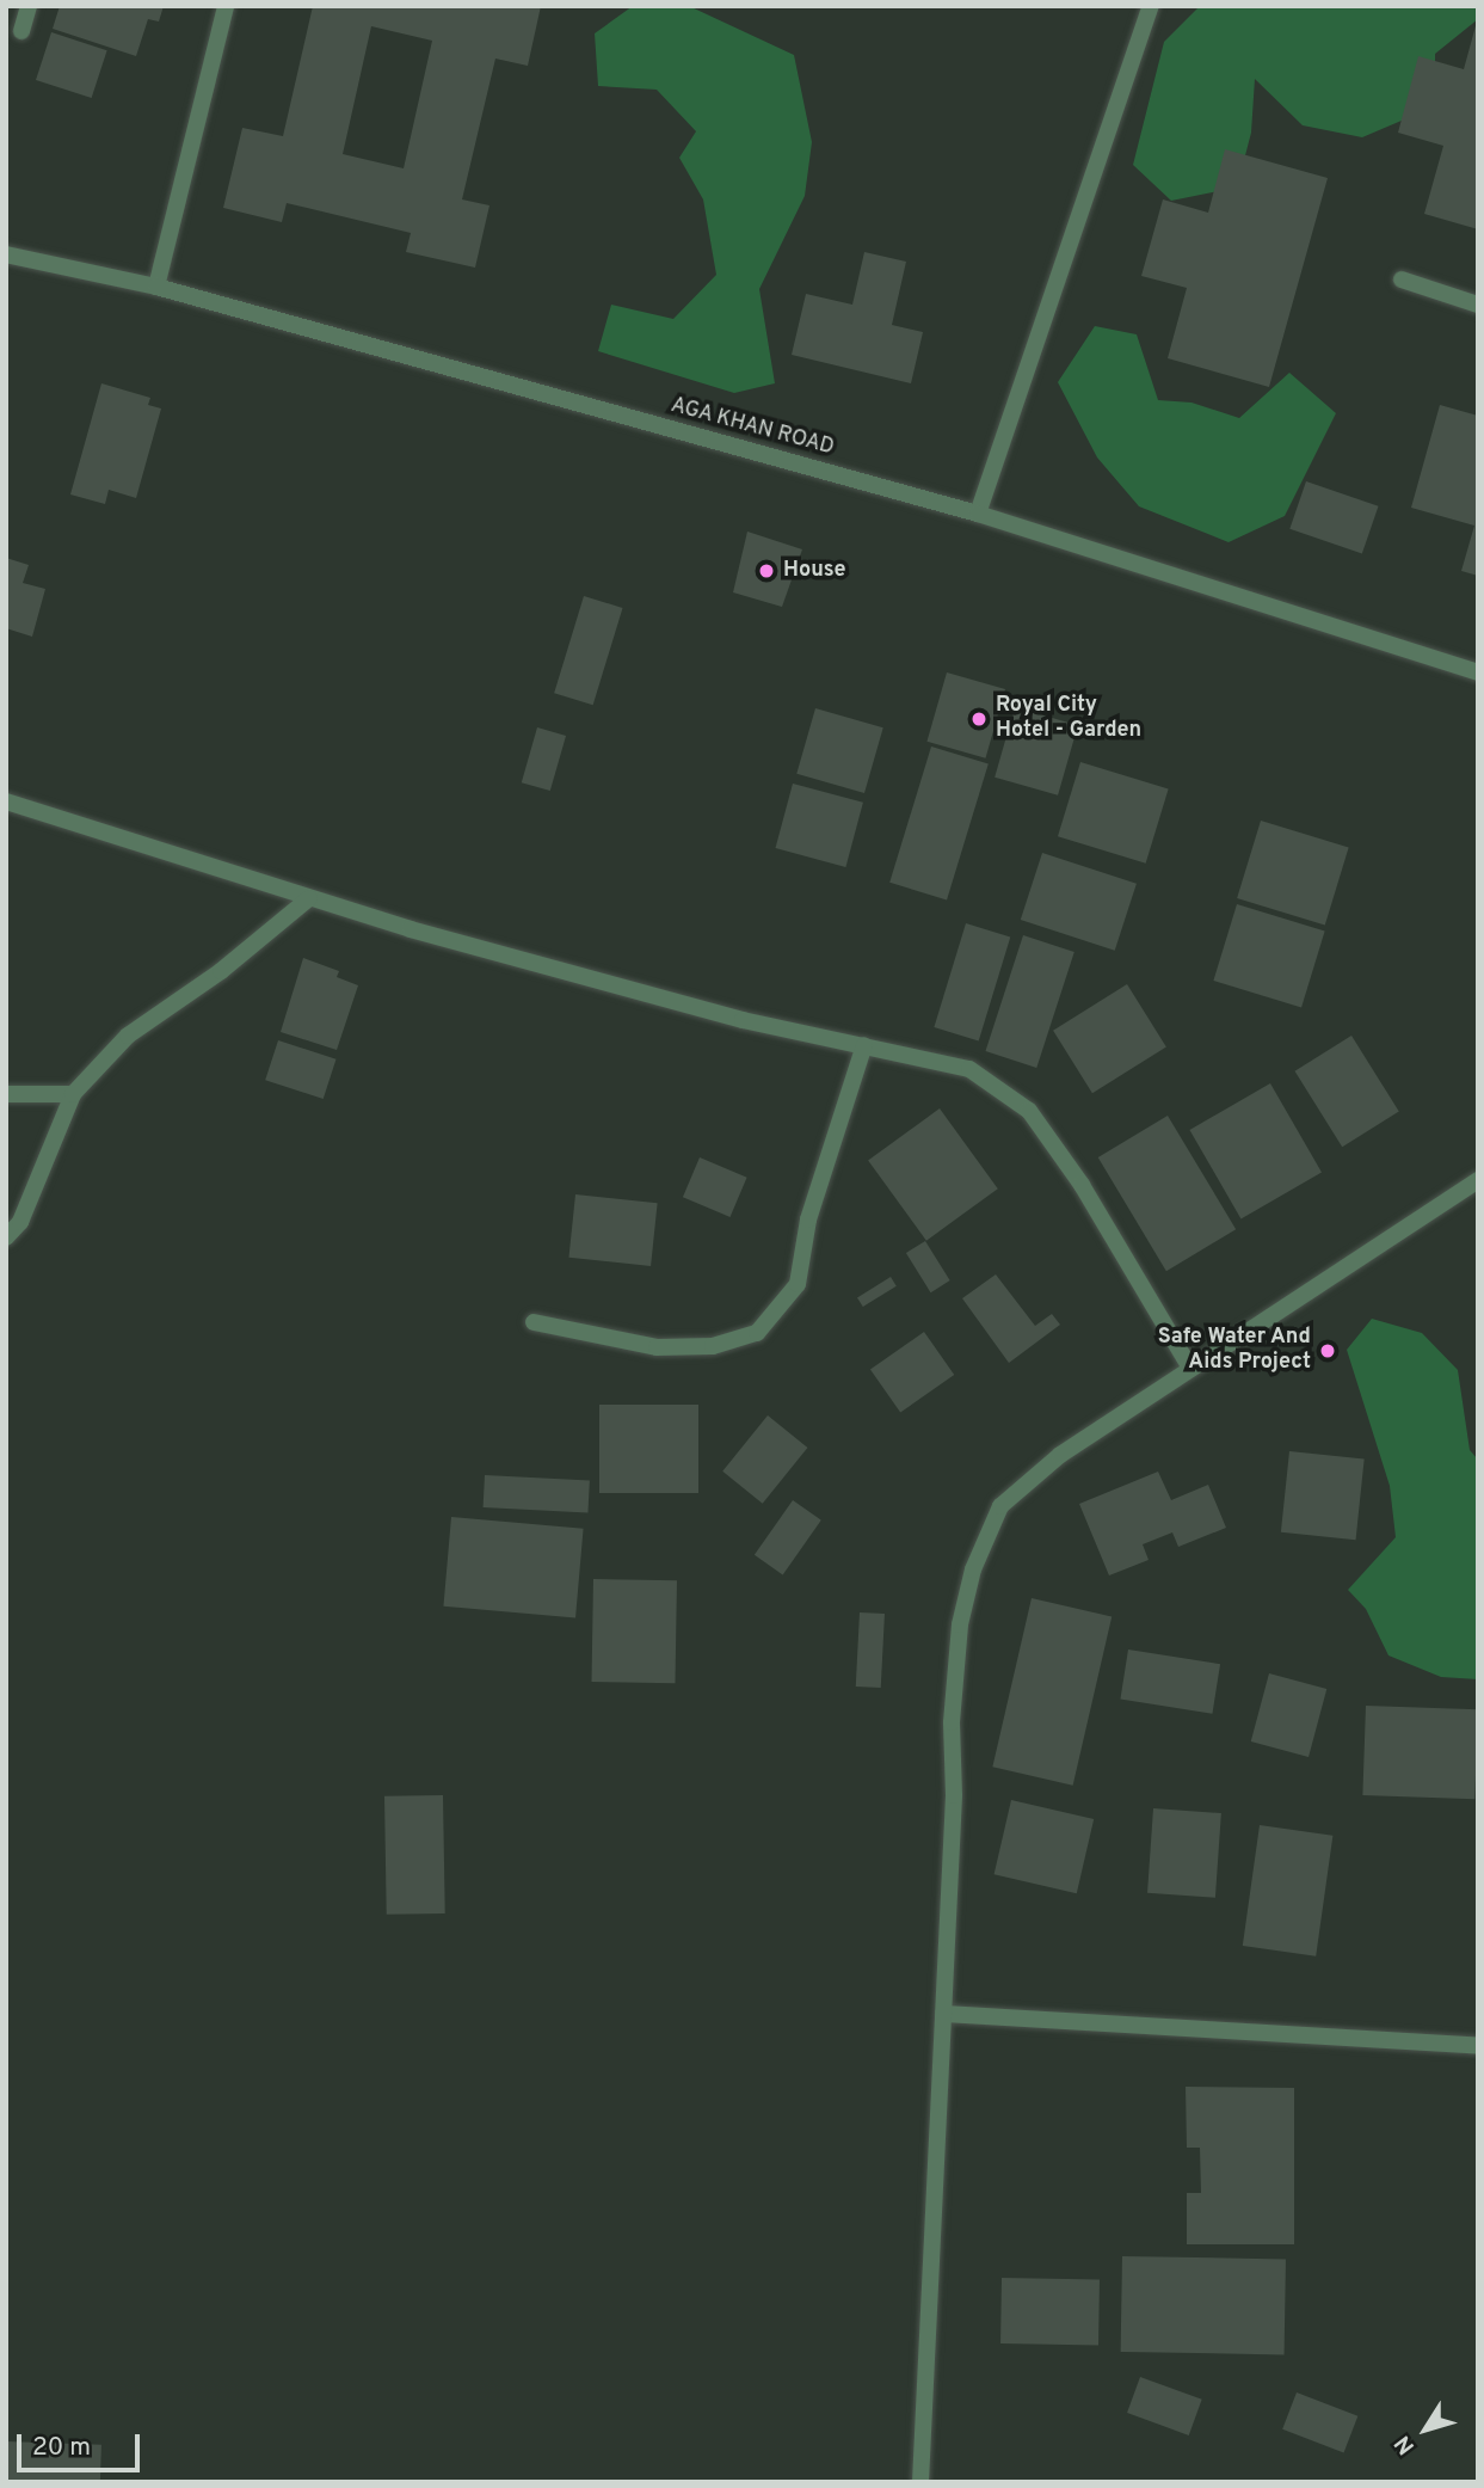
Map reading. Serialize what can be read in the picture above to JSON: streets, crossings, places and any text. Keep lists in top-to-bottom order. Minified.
{"streets":{"street":["AGA KHAN ROAD"]},"places":["House","Royal City Hotel - Garden","Safe Water And Aids Project"],"scale_bar":"20 m","north":"bottom left"}
